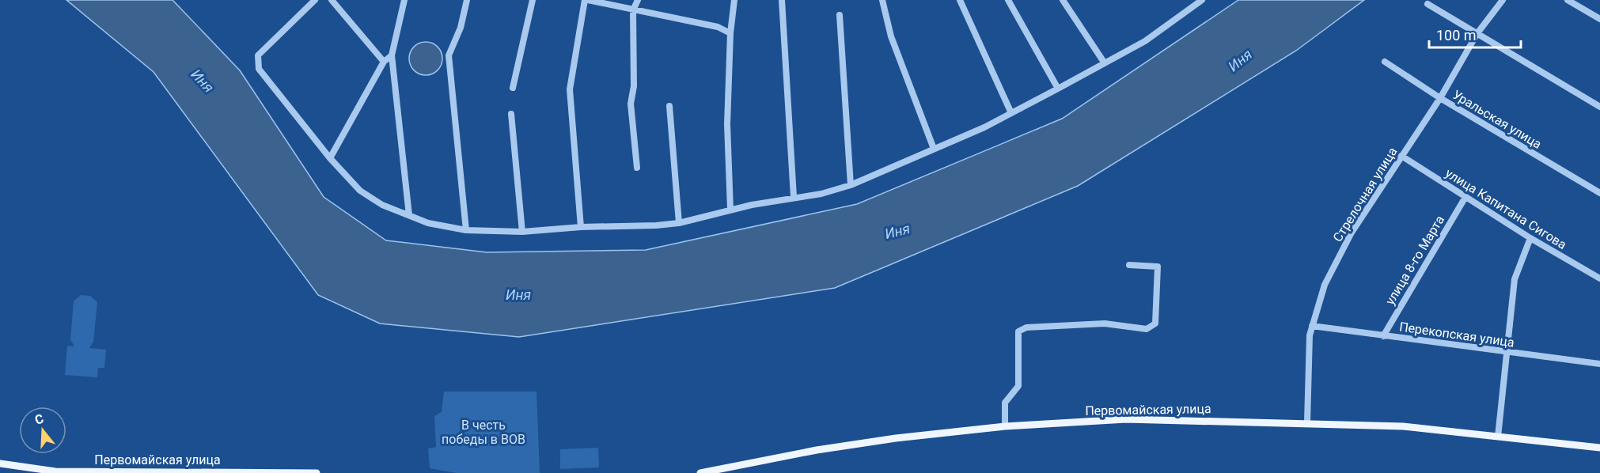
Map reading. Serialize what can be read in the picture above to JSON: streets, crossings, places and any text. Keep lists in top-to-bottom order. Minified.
{"streets":{"main road":["Первомайская улица"],"street":["Уральская улица","Стрелочная улица","улица Капитана Сигова","улица 8-го Марта","Перекопская улица"]},"crossings":[["Уральская улица","Стрелочная улица"],["Стрелочная улица","улица Капитана Сигова"],["Стрелочная улица","Перекопская улица"],["Стрелочная улица","Первомайская улица"],["улица Капитана Сигова","улица 8-го Марта"],["улица 8-го Марта","Перекопская улица"]],"water":["Иня"],"parks":["В честь победы в ВОВ"],"scale_bar":"100 m","north":"top"}
